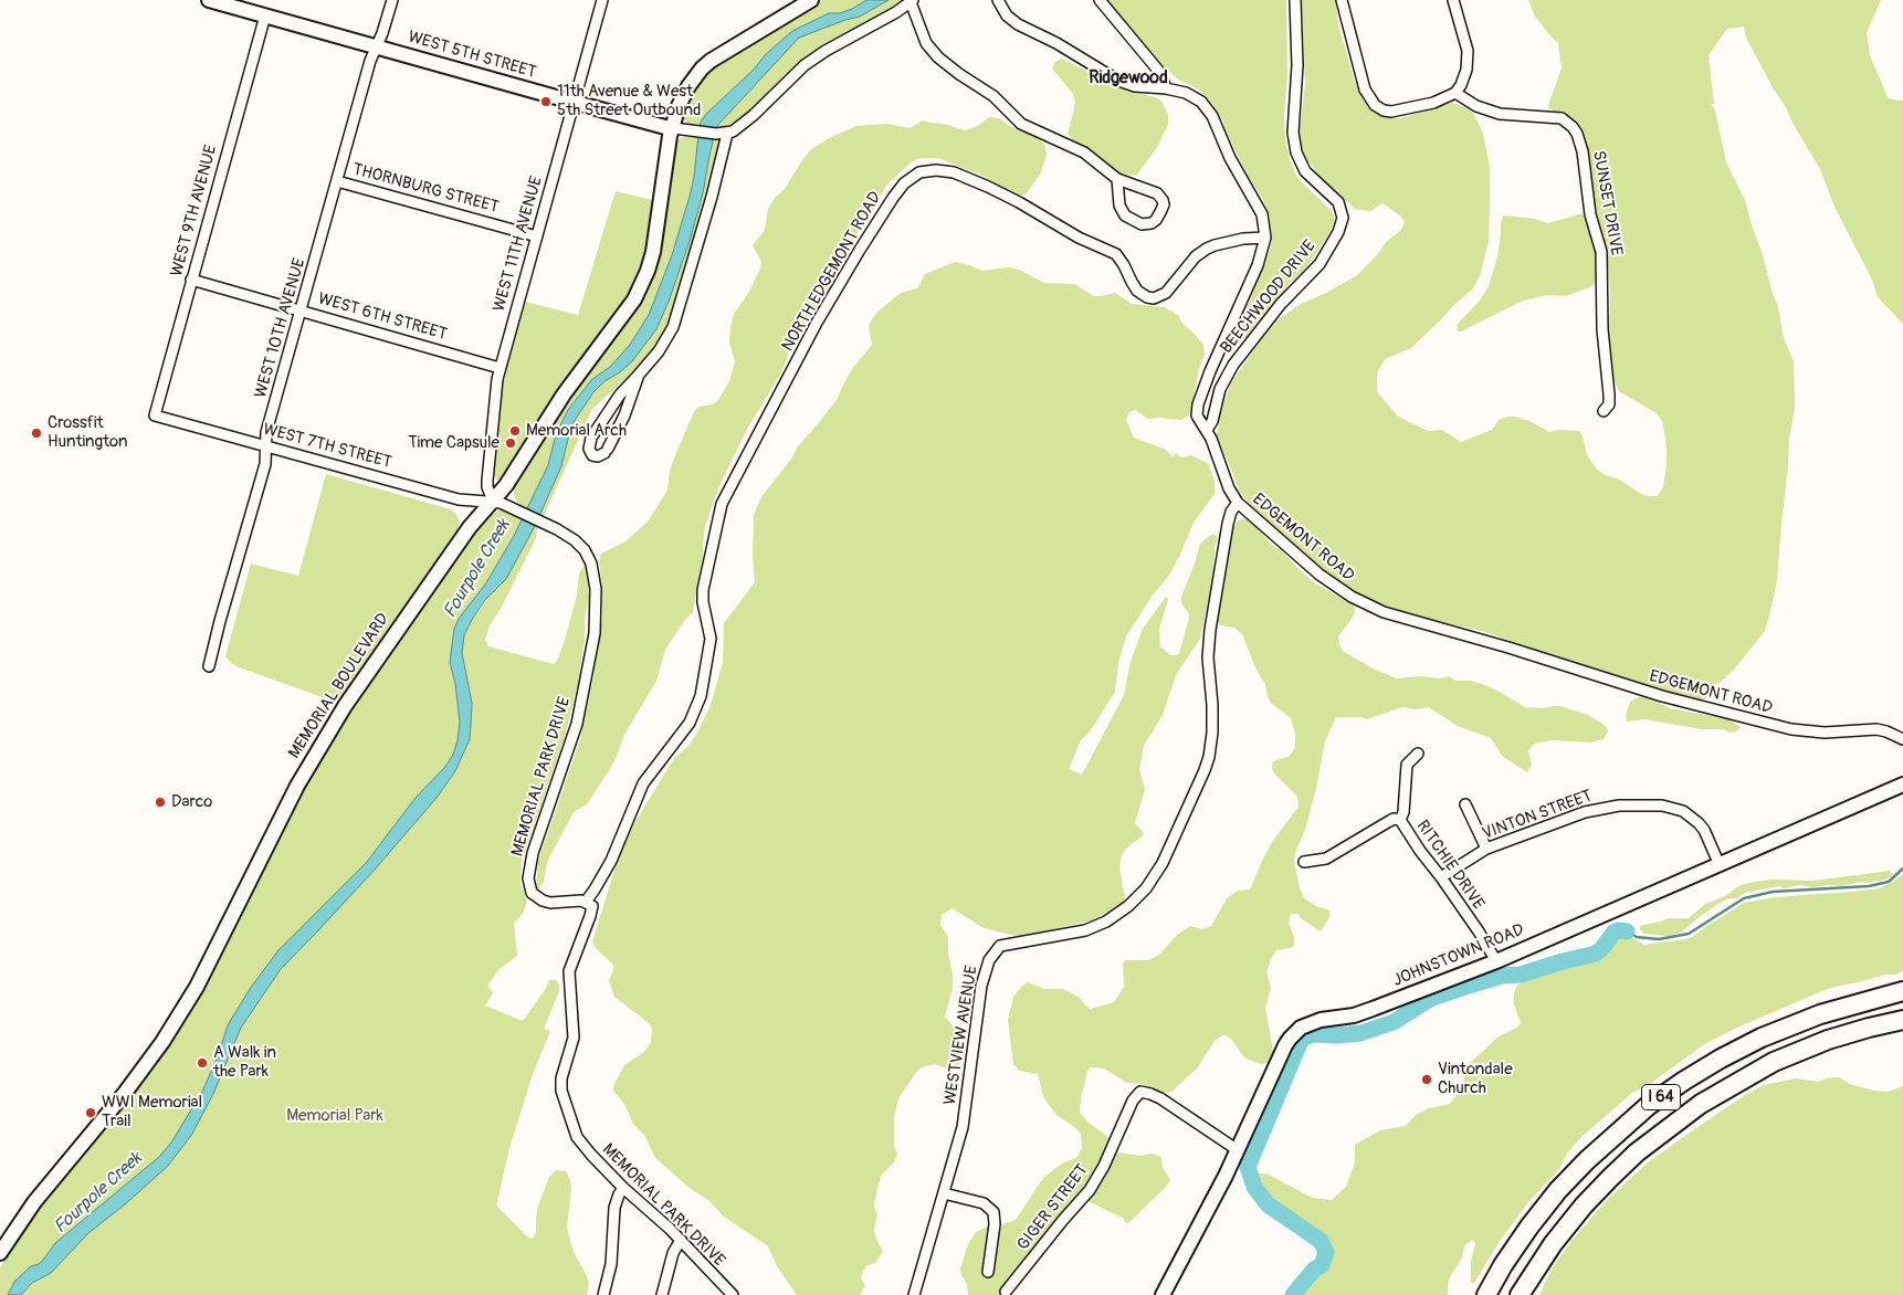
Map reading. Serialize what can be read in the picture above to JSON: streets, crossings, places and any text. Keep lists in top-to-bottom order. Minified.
{"streets":{"highway":["I 64"],"street":["WEST 5TH STREET","THORNBURG STREET","SUNSET DRIVE","WEST 9TH AVENUE","WEST 11TH AVENUE","NORTH EDGEMONT ROAD","BEECHWOOD DRIVE","WEST 6TH STREET","WEST 10TH AVENUE","WEST 7TH STREET","EDGEMONT ROAD","MEMORIAL BOULEVARD","MEMORIAL PARK DRIVE","VINTON STREET","RITCHIE DRIVE","JOHNSTOWN ROAD","WESTVIEW AVENUE","GIGER STREET"]},"crossings":[["WEST 5TH STREET","WEST 9TH AVENUE"],["WEST 5TH STREET","WEST 11TH AVENUE"],["WEST 5TH STREET","WEST 10TH AVENUE"],["WEST 5TH STREET","MEMORIAL BOULEVARD"],["THORNBURG STREET","WEST 11TH AVENUE"],["THORNBURG STREET","WEST 10TH AVENUE"],["WEST 9TH AVENUE","WEST 6TH STREET"],["WEST 9TH AVENUE","WEST 7TH STREET"],["WEST 11TH AVENUE","WEST 6TH STREET"],["WEST 11TH AVENUE","WEST 7TH STREET"],["WEST 11TH AVENUE","MEMORIAL BOULEVARD"],["WEST 11TH AVENUE","MEMORIAL PARK DRIVE"],["NORTH EDGEMONT ROAD","EDGEMONT ROAD"],["NORTH EDGEMONT ROAD","MEMORIAL PARK DRIVE"],["BEECHWOOD DRIVE","EDGEMONT ROAD"],["WEST 6TH STREET","WEST 10TH AVENUE"],["WEST 10TH AVENUE","WEST 7TH STREET"],["WEST 7TH STREET","MEMORIAL BOULEVARD"],["WEST 7TH STREET","MEMORIAL PARK DRIVE"],["EDGEMONT ROAD","WESTVIEW AVENUE"],["MEMORIAL BOULEVARD","MEMORIAL PARK DRIVE"],["VINTON STREET","RITCHIE DRIVE"],["VINTON STREET","JOHNSTOWN ROAD"],["RITCHIE DRIVE","JOHNSTOWN ROAD"],["JOHNSTOWN ROAD","GIGER STREET"]],"districts":["Ridgewood"],"water":["Fourpole Creek"],"parks":["Memorial Park"],"places":["11th Avenue & West 5th Street Outbound","Memorial Arch","Crossfit Huntington","Time Capsule","Darco","A Walk in the Park","Vintondale Church","WWI Memorial Trail"]}
